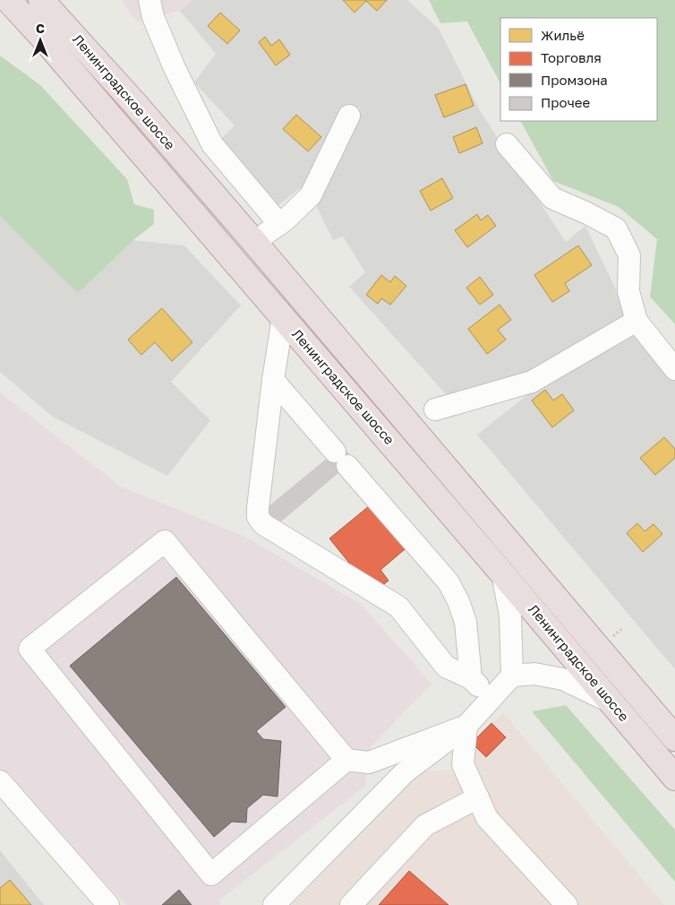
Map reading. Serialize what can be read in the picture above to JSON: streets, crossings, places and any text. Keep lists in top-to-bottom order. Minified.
{"streets":{"highway":["Ленинградское шоссе"]},"legend":["Жильё","Торговля","Промзона","Прочее"],"north":"top"}
